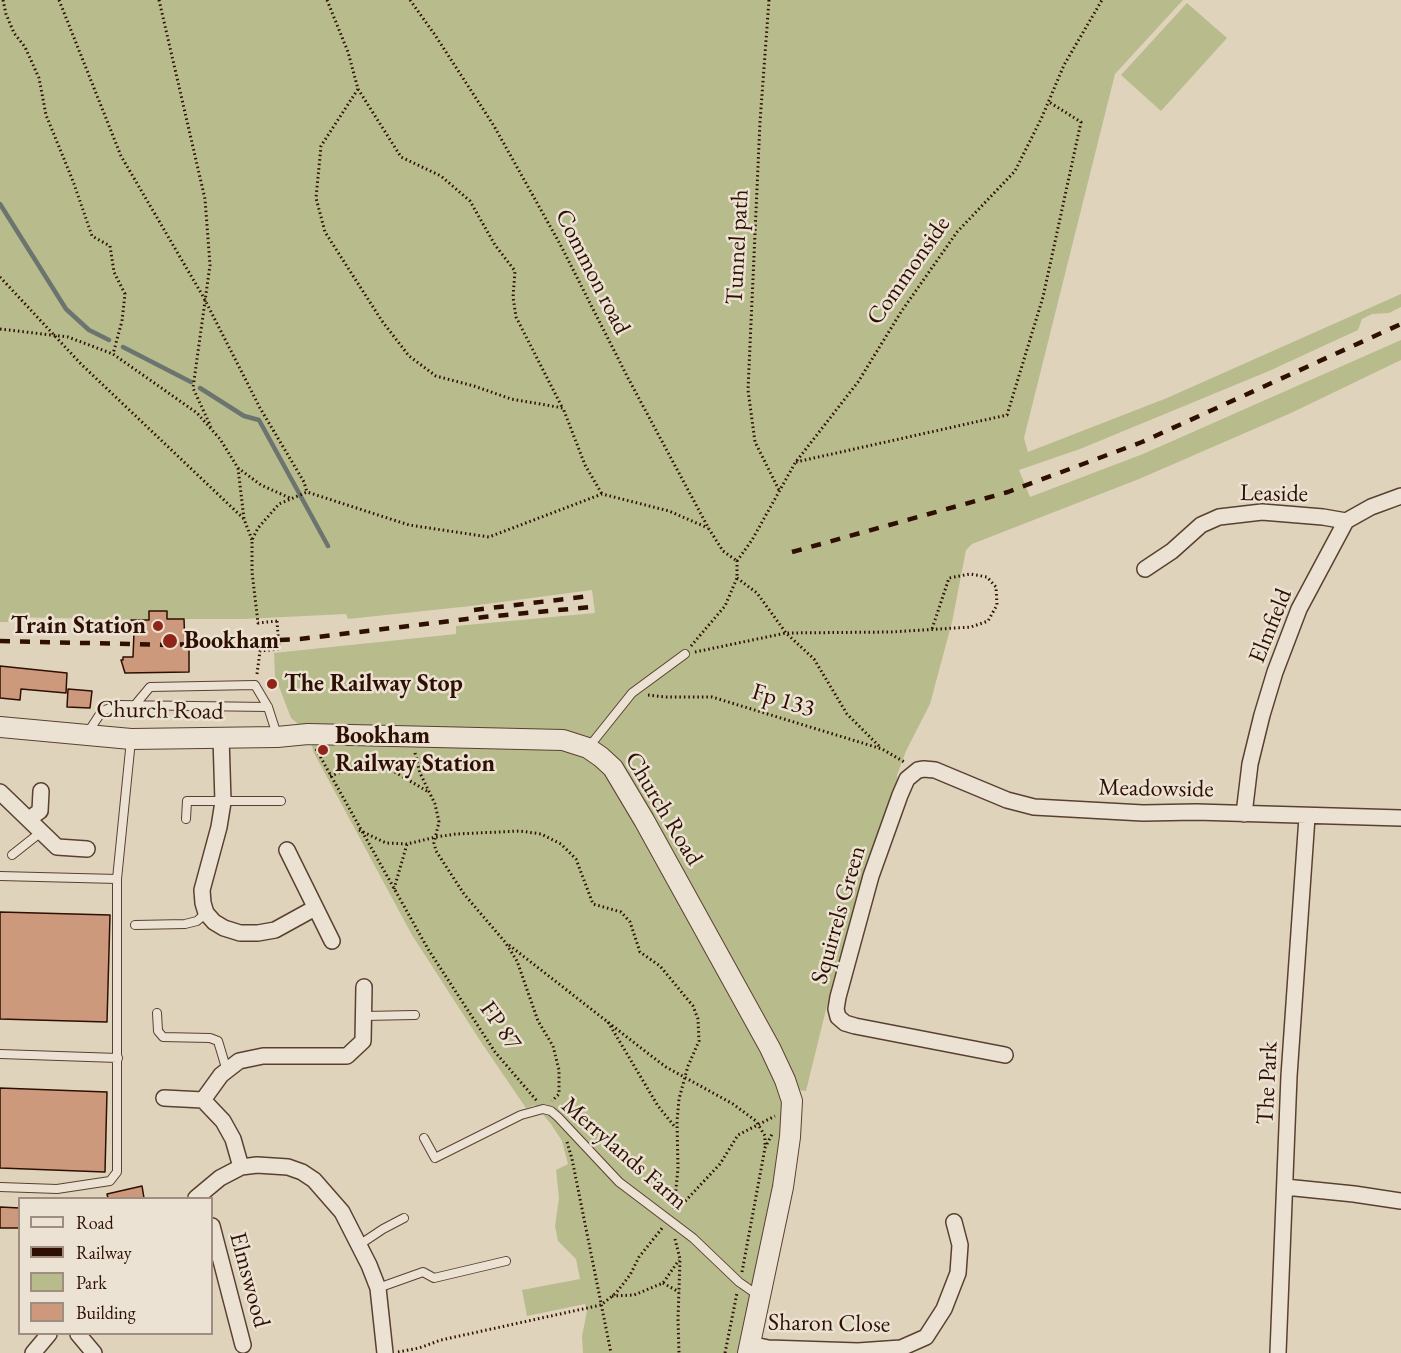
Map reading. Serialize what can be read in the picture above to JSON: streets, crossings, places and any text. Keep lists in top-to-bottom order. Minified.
{"streets":{"street":["Leaside","Elmfield","Church Road","Meadowside","Squirrels Green","The Park","Elmswood","Sharon Close"],"lane":["Merrylands Farm"],"path":["Tunnel path","Commonside","Common road","Fp 133","FP 87"]},"crossings":[["Tunnel path","Commonside"],["Commonside","Common road"],["Leaside","Elmfield"],["Elmfield","Meadowside"],["Fp 133","Meadowside"],["Fp 133","Squirrels Green"],["Church Road","FP 87"],["Church Road","Merrylands Farm"],["Church Road","Sharon Close"],["Meadowside","Squirrels Green"],["Meadowside","The Park"],["FP 87","Merrylands Farm"]],"places":["Train Station","Bookham","The Railway Stop","Bookham Railway Station"],"legend":["Road","Railway","Park","Building"]}
